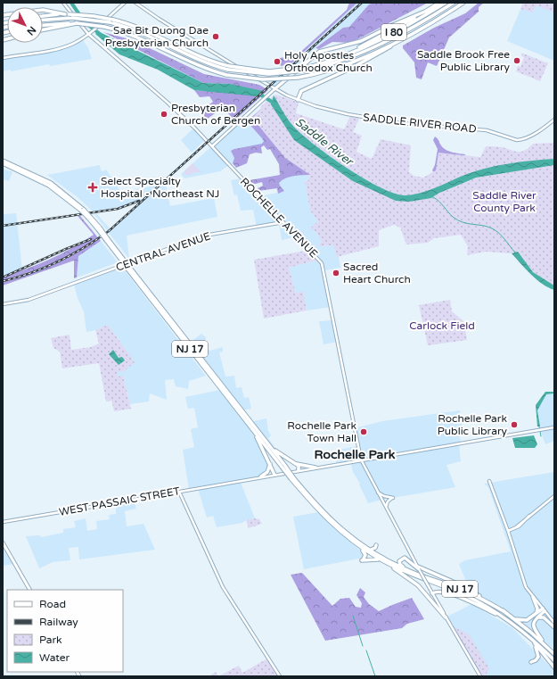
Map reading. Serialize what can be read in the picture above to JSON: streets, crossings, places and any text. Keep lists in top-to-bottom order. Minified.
{"streets":{"highway":["I 80","NJ 17"],"street":["SADDLE RIVER ROAD","ROCHELLE AVENUE","CENTRAL AVENUE","WEST PASSAIC STREET"]},"crossings":[["ROCHELLE AVENUE","CENTRAL AVENUE"],["ROCHELLE AVENUE","WEST PASSAIC STREET"]],"districts":["Rochelle Park"],"water":["Saddle River"],"parks":["Saddle River County Park","Carlock Field"],"places":{"other":["Sae Bit Duong Dae Presbyterian Church","Saddle Brook Free Public Library","Holy Apostles Orthodox Church","Presbyterian Church of Bergen","Sacred Heart Church","Rochelle Park Public Library","Rochelle Park Town Hall"],"health":["Select Specialty Hospital - Northeast NJ"]},"legend":["Road","Railway","Park","Water"],"north":"bottom right"}
